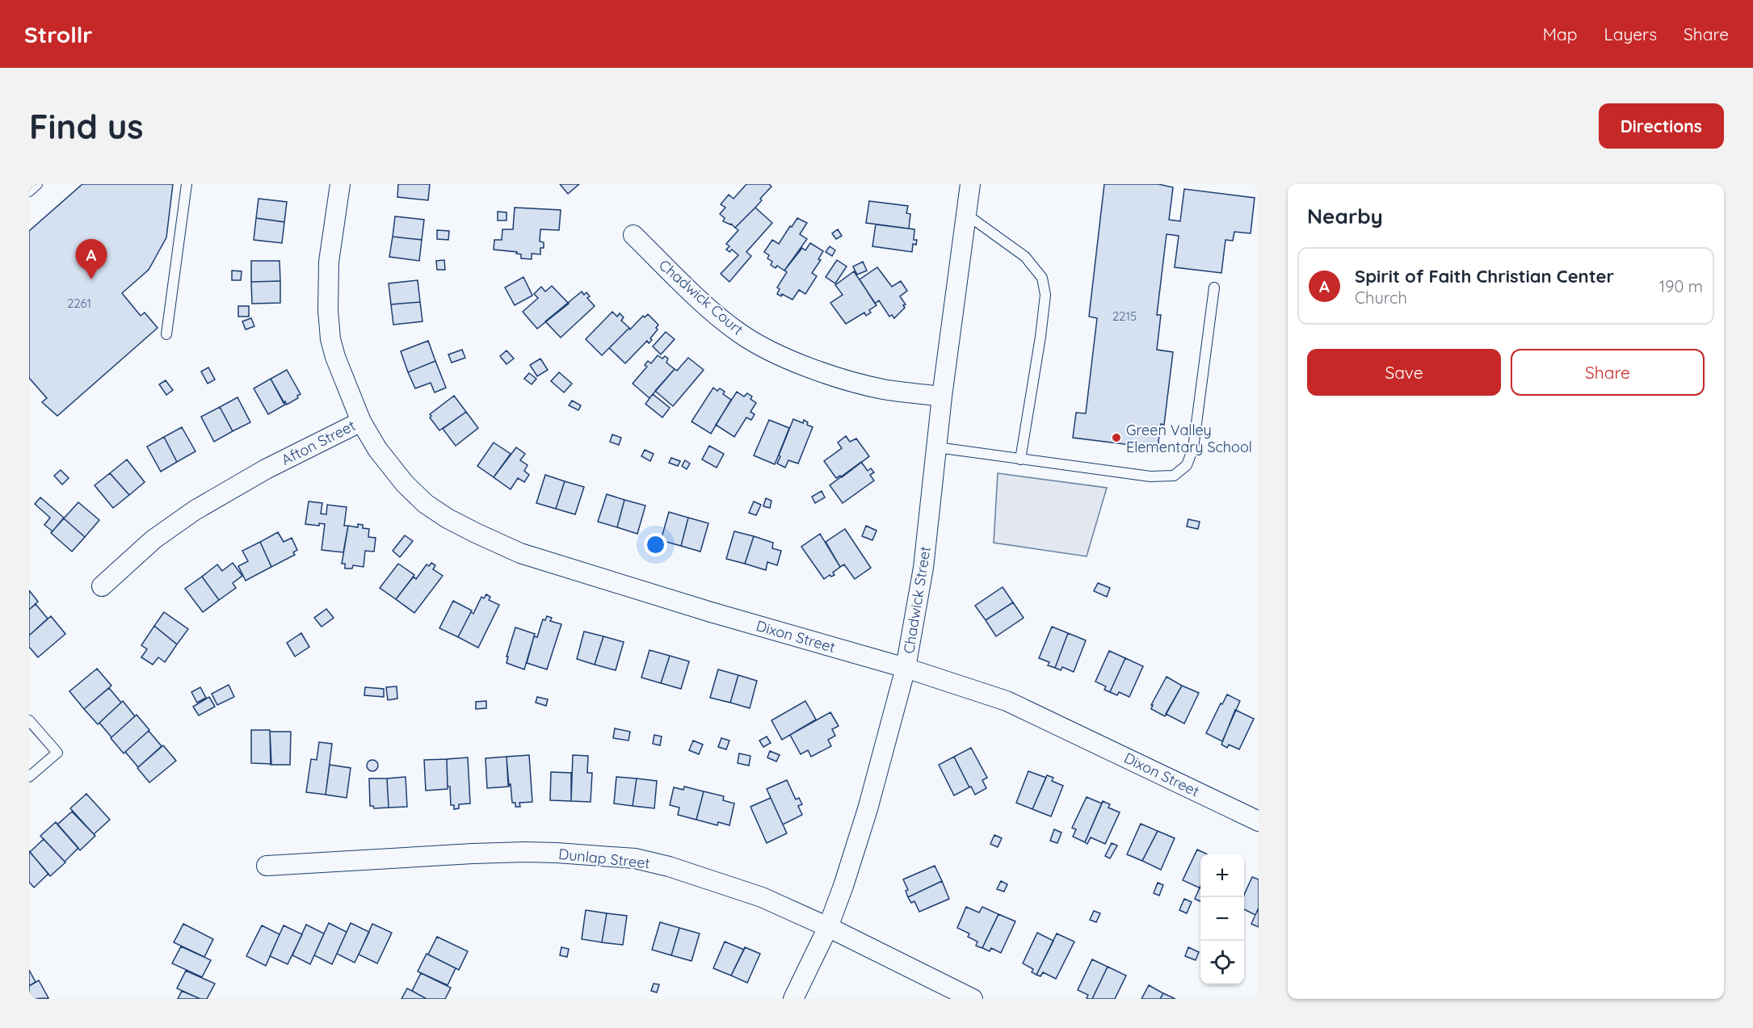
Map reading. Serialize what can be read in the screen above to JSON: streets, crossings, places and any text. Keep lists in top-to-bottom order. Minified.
{"streets":{"street":["Chadwick Court","Afton Street","Chadwick Street","Dixon Street","Dunlap Street"]},"crossings":[["Chadwick Court","Chadwick Street"],["Afton Street","Dixon Street"],["Chadwick Street","Dixon Street"],["Chadwick Street","Dunlap Street"]],"places":["Green Valley Elementary School"],"house_numbers":["2261","2215"],"page":{"header":"Strollr","nav":["Map","Layers","Share"],"buttons":["Directions",["Save","Share"]],"title":"Find us","heading":"Nearby","pins":"A","list":[{"mark":"A","name":"Spirit of Faith Christian Center","note":"Church","value":"190 m"}],"map_buttons":["+","−"]}}
